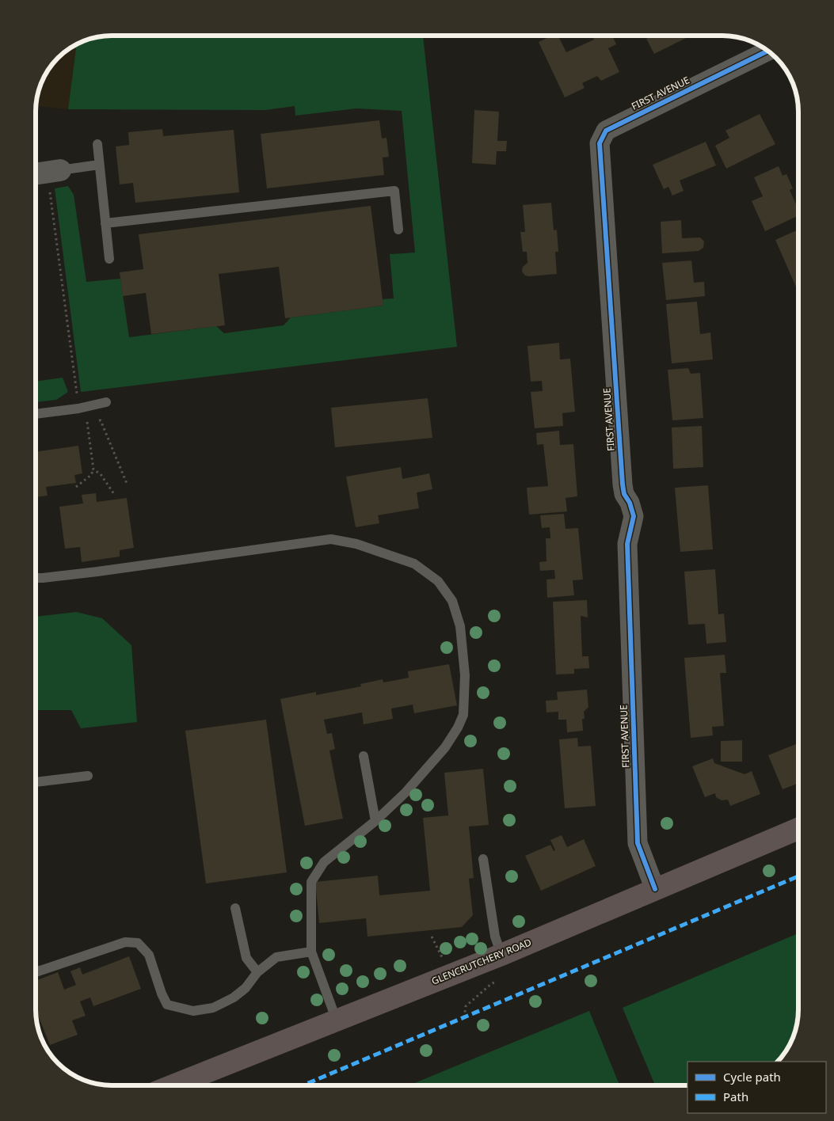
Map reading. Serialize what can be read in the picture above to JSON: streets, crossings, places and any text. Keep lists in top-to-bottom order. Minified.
{"streets":{"highway":["GLENCRUTCHERY ROAD"],"street":["FIRST AVENUE"]},"crossings":[["FIRST AVENUE","GLENCRUTCHERY ROAD"]],"legend":["Cycle path","Path"]}
